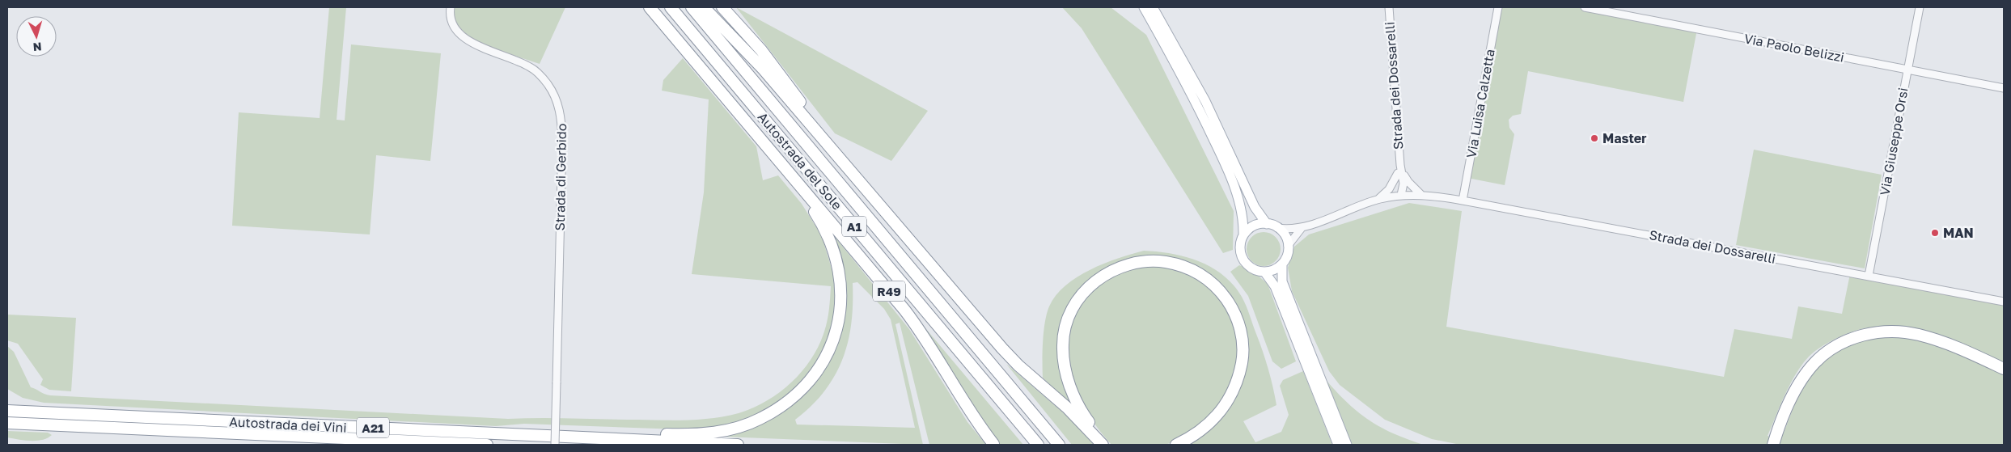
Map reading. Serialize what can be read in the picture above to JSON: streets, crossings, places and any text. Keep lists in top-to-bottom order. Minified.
{"streets":{"highway":["Autostrada del Sole","A1","R49","Autostrada dei Vini","A21"],"street":["Via Paolo Belizzi","Strada dei Dossarelli","Via Luisa Calzetta","Via Giuseppe Orsi","Strada di Gerbido"]},"crossings":[["Via Paolo Belizzi","Via Giuseppe Orsi"],["Strada dei Dossarelli","Via Luisa Calzetta"],["Strada dei Dossarelli","Via Giuseppe Orsi"]],"places":["Master","MAN"],"north":"bottom"}
